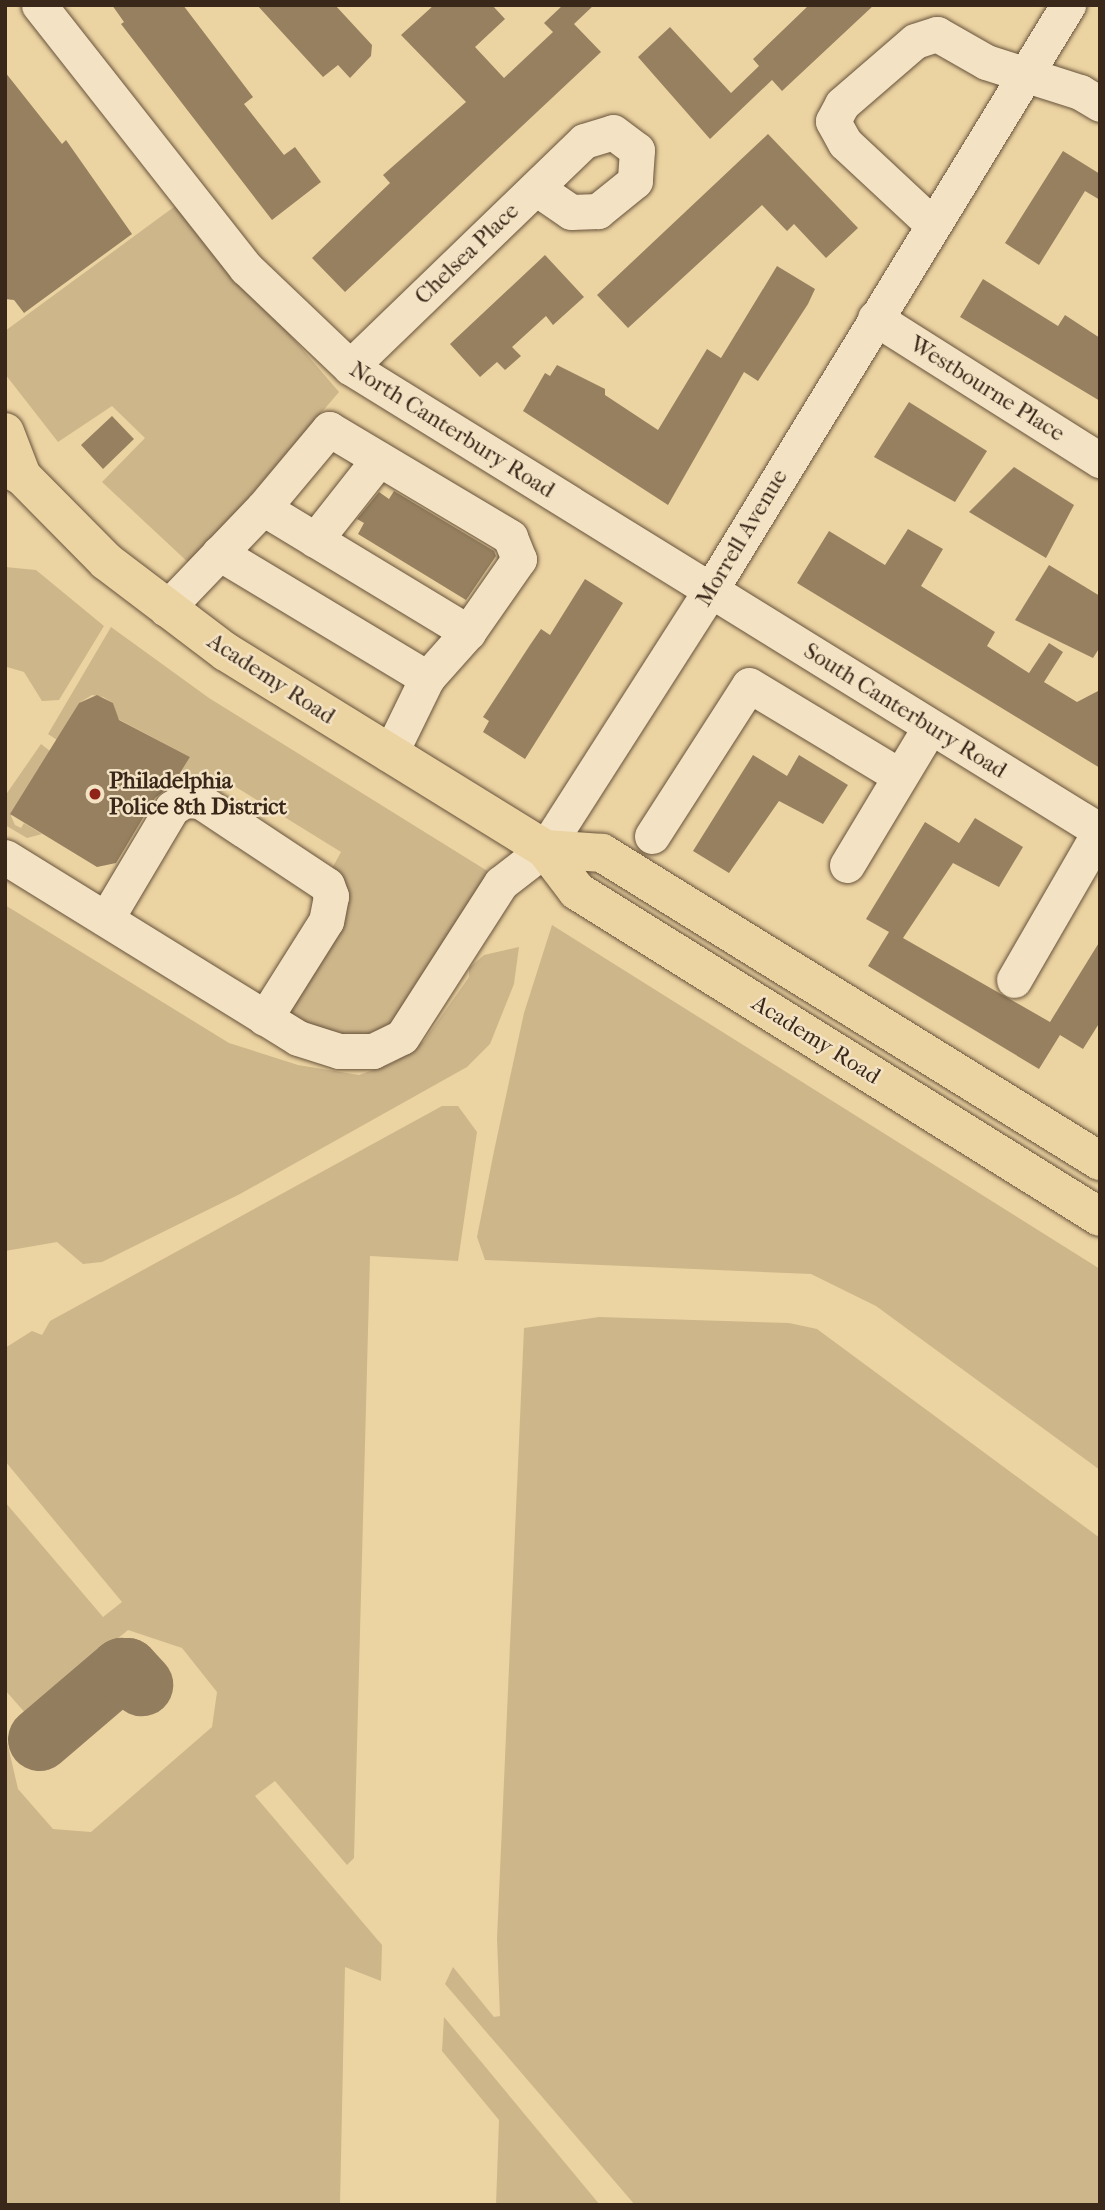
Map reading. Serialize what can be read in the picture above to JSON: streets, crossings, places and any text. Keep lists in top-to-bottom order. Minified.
{"streets":{"main road":["Academy Road"],"street":["Chelsea Place","Westbourne Place","North Canterbury Road","Morrell Avenue","South Canterbury Road"]},"crossings":[["Chelsea Place","North Canterbury Road"],["Westbourne Place","Morrell Avenue"],["North Canterbury Road","Morrell Avenue"],["North Canterbury Road","South Canterbury Road"],["Morrell Avenue","Academy Road"],["Morrell Avenue","South Canterbury Road"]],"places":["Philadelphia Police 8th District"]}
